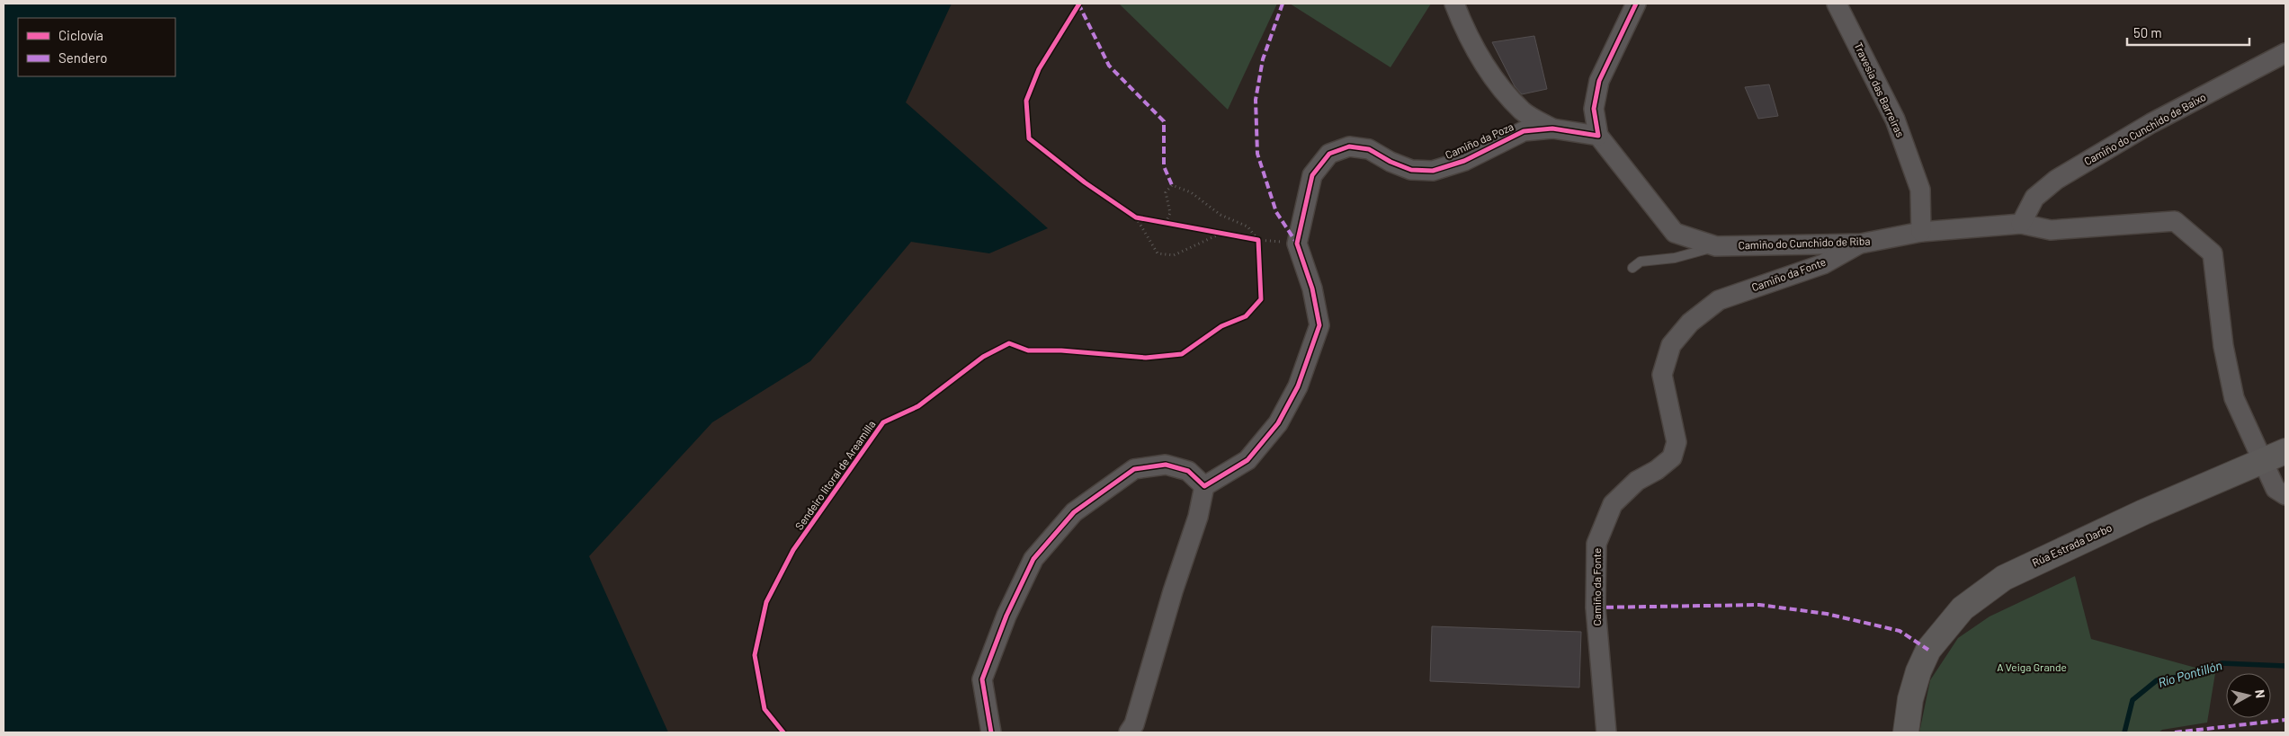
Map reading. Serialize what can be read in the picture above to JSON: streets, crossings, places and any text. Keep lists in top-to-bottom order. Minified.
{"streets":{"main road":["Rúa Estrada Darbo"],"street":["Travesia das Barreiras","Camiño do Cunchido de Baixo","Camiño da Poza","Camiño do Cunchido de Riba","Camiño da Fonte"],"cycle path":["Sendeiro litoral de Areamilla"]},"crossings":[["Travesia das Barreiras","Camiño do Cunchido de Riba"],["Camiño do Cunchido de Baixo","Camiño do Cunchido de Riba"],["Camiño da Poza","Camiño do Cunchido de Riba"],["Camiño do Cunchido de Riba","Camiño da Fonte"],["Camiño do Cunchido de Riba","Rúa Estrada Darbo"]],"water":["Río Pontillón"],"parks":["A Veiga Grande"],"legend":["Ciclovía","Sendero"],"scale_bar":"50 m","north":"right"}
